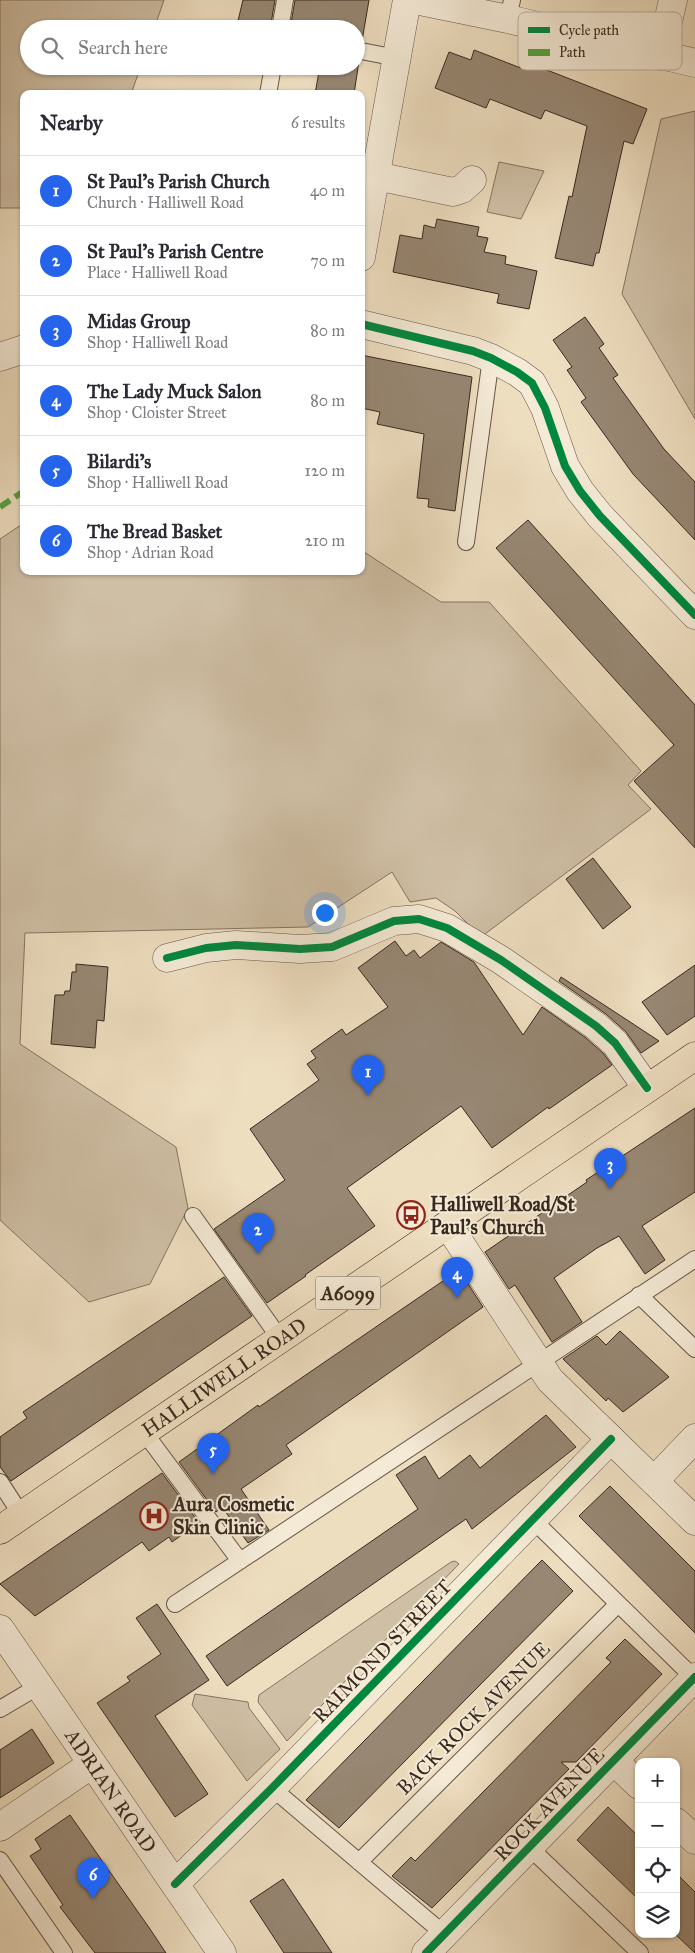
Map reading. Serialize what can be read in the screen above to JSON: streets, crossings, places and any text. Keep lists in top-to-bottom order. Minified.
{"streets":{"main road":["A6099","HALLIWELL ROAD"],"street":["RAIMOND STREET","ADRIAN ROAD","ROCK AVENUE"],"lane":["BACK ROCK AVENUE"]},"crossings":[["RAIMOND STREET","ADRIAN ROAD"]],"places":{"bus stop":["Halliwell Road/St Paul's Church"],"hospital":["Aura Cosmetic Skin Clinic"]},"legend":["Cycle path","Path"],"page":{"search":"Search here","heading":["Nearby","6 results"],"list":[{"mark":"1","name":"St Paul's Parish Church","note":"Church · Halliwell Road","value":"40 m"},{"mark":"2","name":"St Paul's Parish Centre","note":"Place · Halliwell Road","value":"70 m"},{"mark":"3","name":"Midas Group","note":"Shop · Halliwell Road","value":"80 m"},{"mark":"4","name":"The Lady Muck Salon","note":"Shop · Cloister Street","value":"80 m"},{"mark":"5","name":"Bilardi's","note":"Shop · Halliwell Road","value":"120 m"},{"mark":"6","name":"The Bread Basket","note":"Shop · Adrian Road","value":"210 m"}],"pins":["1","3","2","4","5","6"],"map_buttons":["+","−"]}}
